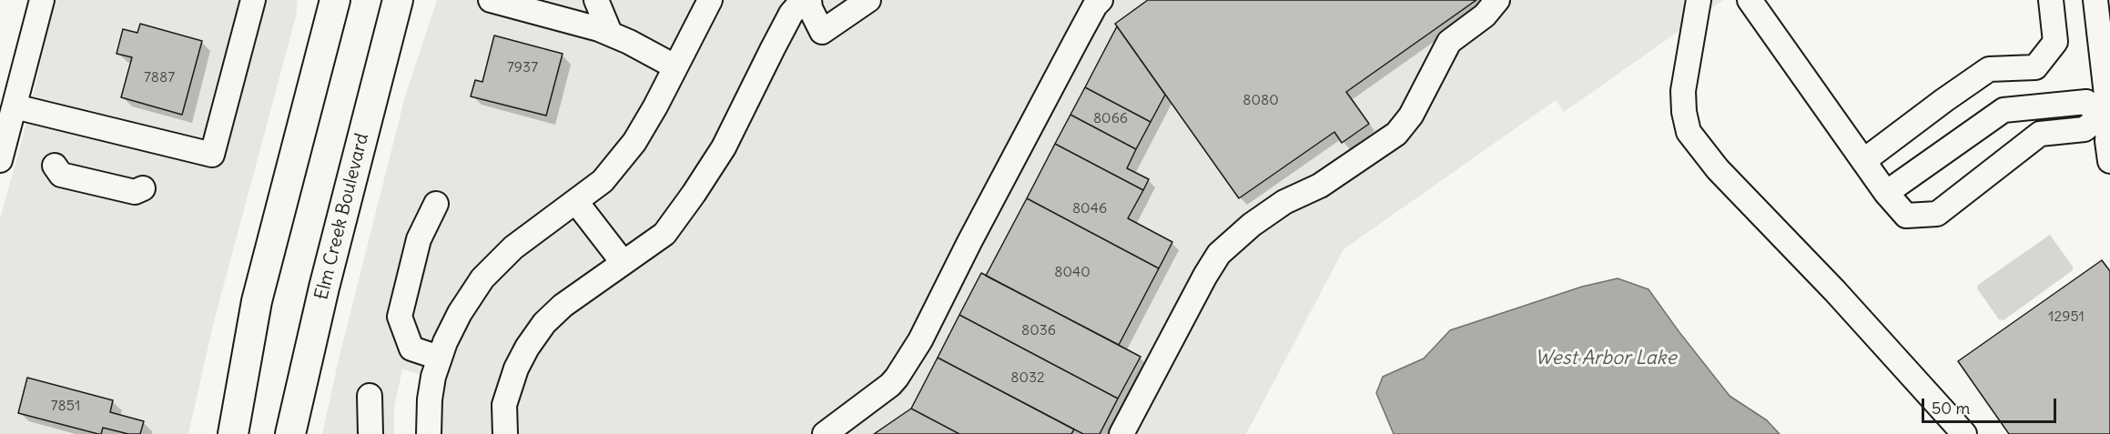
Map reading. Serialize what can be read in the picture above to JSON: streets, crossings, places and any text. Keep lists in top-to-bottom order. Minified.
{"streets":{"main road":["Elm Creek Boulevard"]},"water":["West Arbor Lake"],"house_numbers":["7937","7887","8080","8066","8046","8040","12951","8036","8032","7851"],"scale_bar":"50 m"}
